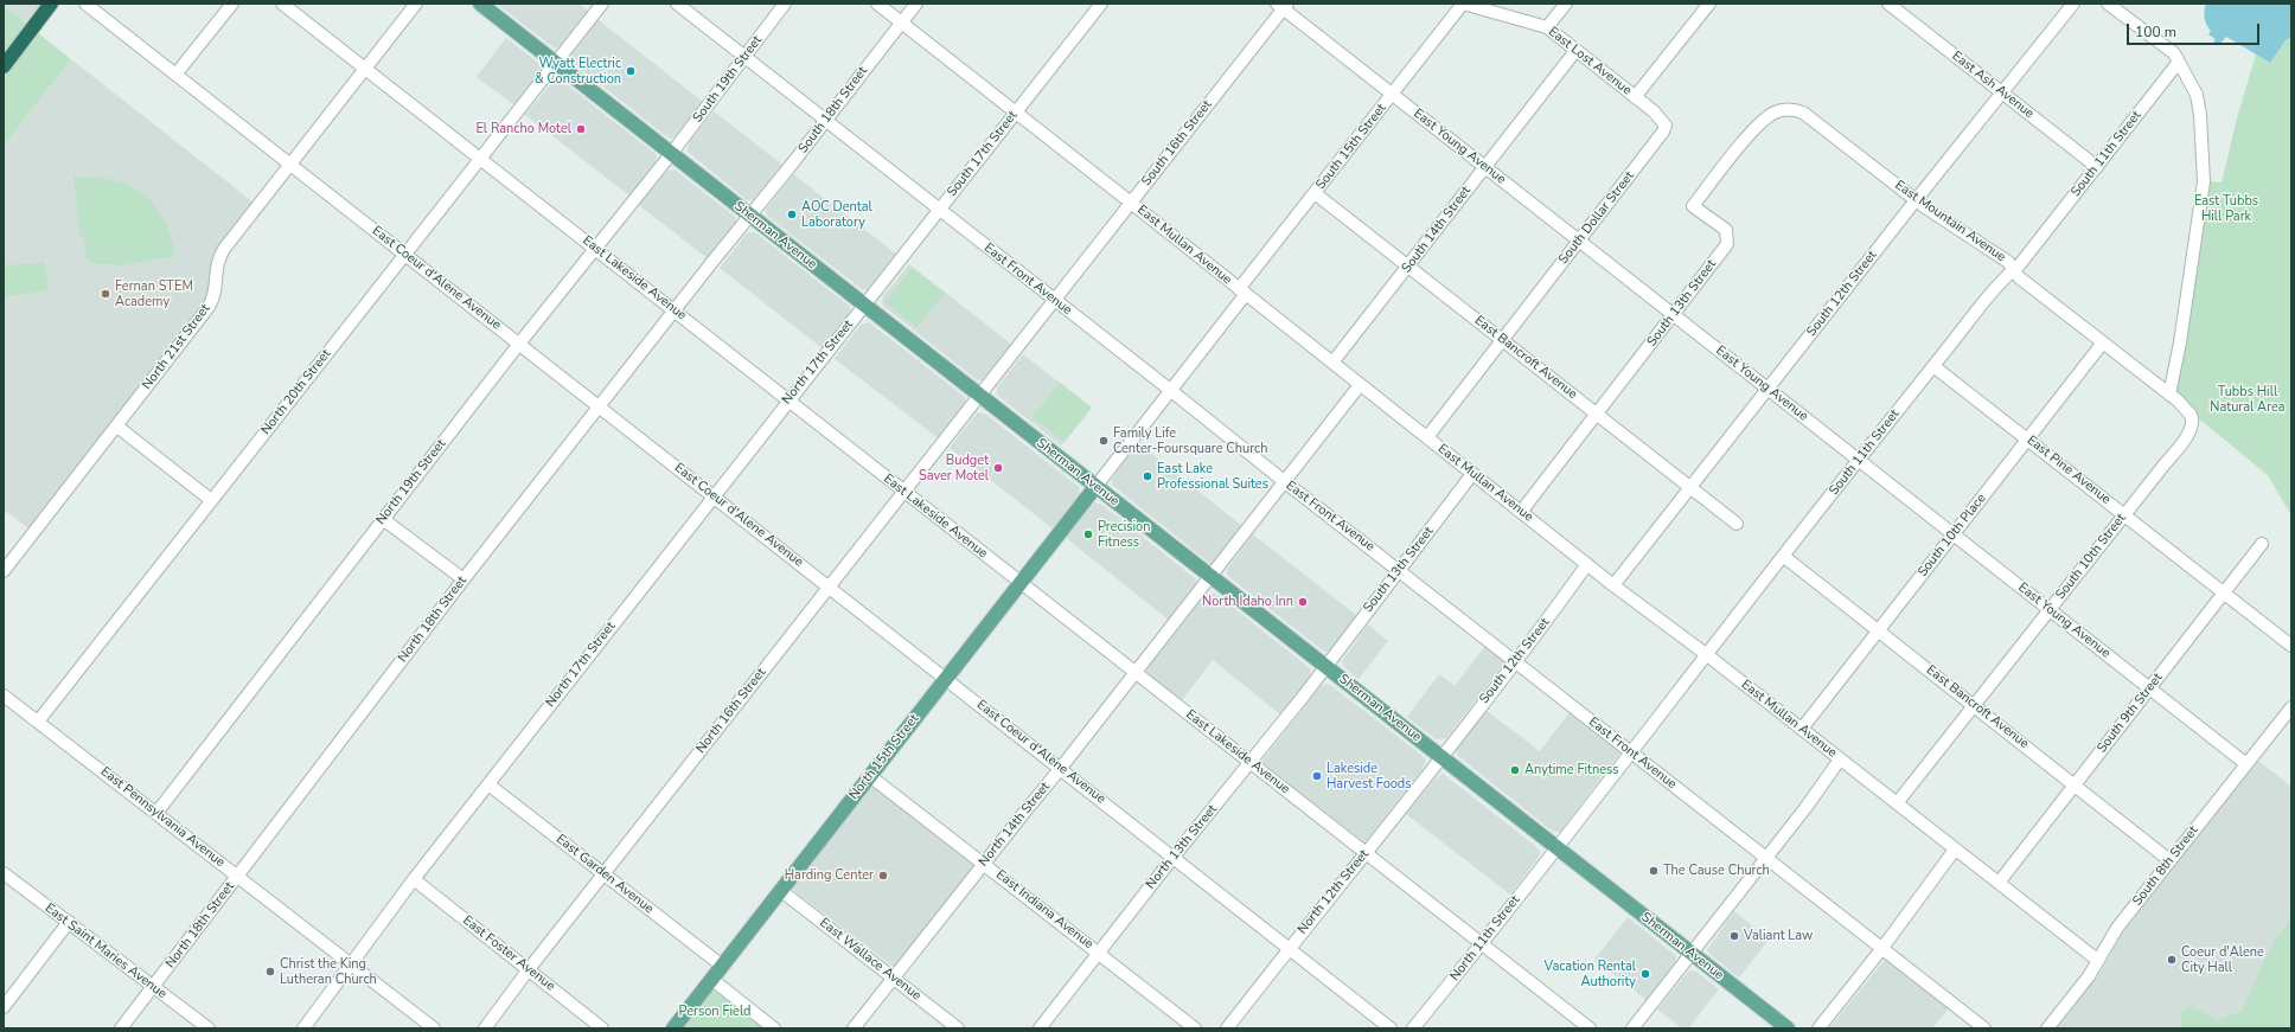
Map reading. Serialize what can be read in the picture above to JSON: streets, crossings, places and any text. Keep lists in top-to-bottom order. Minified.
{"streets":{"main road":["Sherman Avenue","North 15th Street"],"street":["East Lost Avenue","South 19th Street","East Ash Avenue","South 18th Street","South 16th Street","South 15th Street","East Young Avenue","South 17th Street","South 11th Street","South Dollar Street","East Mountain Avenue","South 14th Street","East Mullan Avenue","East Coeur d'Alene Avenue","East Lakeside Avenue","East Front Avenue","South 12th Street","South 13th Street","North 21st Street","East Bancroft Avenue","North 17th Street","North 20th Street","East Pine Avenue","North 19th Street","South 10th Place","South 10th Street","North 18th Street","North 16th Street","South 9th Street","East Pennsylvania Avenue","North 14th Street","North 13th Street","South 8th Street","East Garden Avenue","North 12th Street","East Indiana Avenue","North 11th Street","East Saint Maries Avenue","East Foster Avenue","East Wallace Avenue"]},"crossings":[["East Lost Avenue","South 15th Street"],["East Lost Avenue","South Dollar Street"],["East Lost Avenue","South 14th Street"],["South 19th Street","Sherman Avenue"],["South 19th Street","East Front Avenue"],["South 19th Street","North 19th Street"],["East Ash Avenue","South 11th Street"],["East Ash Avenue","South 12th Street"],["South 18th Street","Sherman Avenue"],["South 18th Street","East Mullan Avenue"],["South 18th Street","East Front Avenue"],["South 18th Street","North 18th Street"],["South 16th Street","East Young Avenue"],["South 16th Street","Sherman Avenue"],["South 16th Street","East Mullan Avenue"],["South 16th Street","East Front Avenue"],["South 16th Street","North 16th Street"],["South 15th Street","East Young Avenue"],["South 15th Street","Sherman Avenue"],["South 15th Street","East Mullan Avenue"],["South 15th Street","East Front Avenue"],["South 15th Street","East Bancroft Avenue"],["South 15th Street","North 15th Street"],["East Young Avenue","South 11th Street"],["East Young Avenue","South Dollar Street"],["East Young Avenue","South 14th Street"],["East Young Avenue","South 12th Street"],["East Young Avenue","South 13th Street"],["East Young Avenue","South 10th Place"],["East Young Avenue","South 10th Street"],["East Young Avenue","South 9th Street"],["East Young Avenue","South 8th Street"],["South 17th Street","Sherman Avenue"],["South 17th Street","East Mullan Avenue"],["South 17th Street","East Front Avenue"],["South 17th Street","North 17th Street"],["South 11th Street","East Mountain Avenue"],["South 11th Street","Sherman Avenue"],["South 11th Street","East Mullan Avenue"],["South 11th Street","East Front Avenue"],["South 11th Street","East Bancroft Avenue"],["South 11th Street","East Pine Avenue"],["South 11th Street","North 11th Street"],["South Dollar Street","East Mullan Avenue"],["South Dollar Street","East Bancroft Avenue"],["East Mountain Avenue","South 12th Street"],["East Mountain Avenue","South 13th Street"],["East Mountain Avenue","South 10th Place"],["East Mountain Avenue","South 10th Street"],["South 14th Street","East Mullan Avenue"],["South 14th Street","East Bancroft Avenue"],["Sherman Avenue","South 12th Street"],["Sherman Avenue","South 13th Street"],["Sherman Avenue","North 17th Street"],["Sherman Avenue","North 20th Street"],["Sherman Avenue","North 19th Street"],["Sherman Avenue","North 18th Street"],["Sherman Avenue","North 16th Street"],["Sherman Avenue","North 15th Street"],["Sherman Avenue","North 14th Street"],["Sherman Avenue","North 13th Street"],["Sherman Avenue","North 12th Street"],["Sherman Avenue","North 11th Street"],["East Mullan Avenue","South 12th Street"],["East Mullan Avenue","South 13th Street"],["East Mullan Avenue","South 10th Place"],["East Mullan Avenue","South 10th Street"],["East Mullan Avenue","South 9th Street"],["East Mullan Avenue","South 8th Street"],["East Coeur d'Alene Avenue","North 21st Street"],["East Coeur d'Alene Avenue","North 17th Street"],["East Coeur d'Alene Avenue","North 20th Street"],["East Coeur d'Alene Avenue","North 19th Street"],["East Coeur d'Alene Avenue","North 18th Street"],["East Coeur d'Alene Avenue","North 16th Street"],["East Coeur d'Alene Avenue","North 15th Street"],["East Coeur d'Alene Avenue","North 14th Street"],["East Coeur d'Alene Avenue","North 13th Street"],["East Coeur d'Alene Avenue","North 12th Street"],["East Lakeside Avenue","North 21st Street"],["East Lakeside Avenue","North 17th Street"],["East Lakeside Avenue","North 20th Street"],["East Lakeside Avenue","North 19th Street"],["East Lakeside Avenue","North 18th Street"],["East Lakeside Avenue","North 16th Street"],["East Lakeside Avenue","North 15th Street"],["East Lakeside Avenue","North 14th Street"],["East Lakeside Avenue","North 13th Street"],["East Lakeside Avenue","North 12th Street"],["East Lakeside Avenue","North 11th Street"],["East Front Avenue","South 12th Street"],["East Front Avenue","South 13th Street"],["South 12th Street","East Bancroft Avenue"],["South 12th Street","North 12th Street"],["South 13th Street","East Bancroft Avenue"],["South 13th Street","North 13th Street"],["East Bancroft Avenue","South 10th Place"],["East Bancroft Avenue","South 10th Street"],["East Bancroft Avenue","South 9th Street"],["East Bancroft Avenue","South 8th Street"],["North 17th Street","East Pennsylvania Avenue"],["North 17th Street","East Garden Avenue"],["North 17th Street","East Foster Avenue"],["North 20th Street","East Pennsylvania Avenue"],["East Pine Avenue","South 10th Place"],["East Pine Avenue","South 10th Street"],["East Pine Avenue","South 9th Street"],["North 19th Street","East Pennsylvania Avenue"],["North 18th Street","East Pennsylvania Avenue"],["North 18th Street","East Saint Maries Avenue"],["North 16th Street","East Garden Avenue"],["North 16th Street","East Foster Avenue"],["North 15th Street","East Garden Avenue"],["North 15th Street","East Indiana Avenue"],["North 15th Street","East Wallace Avenue"],["North 14th Street","East Indiana Avenue"],["North 14th Street","East Wallace Avenue"],["North 13th Street","East Indiana Avenue"]],"parks":["East Tubbs Hill Park","Tubbs Hill Natural Area","Person Field"],"places":["Wyatt Electric & Construction","El Rancho Motel","AOC Dental Laboratory","Fernan STEM Academy","Family Life Center-Foursquare Church","Budget Saver Motel","East Lake Professional Suites","Precision Fitness","North Idaho Inn","Anytime Fitness","Lakeside Harvest Foods","The Cause Church","Harding Center","Valiant Law","Coeur d'Alene City Hall","Christ the King Lutheran Church","Vacation Rental Authority"],"scale_bar":"100 m"}
